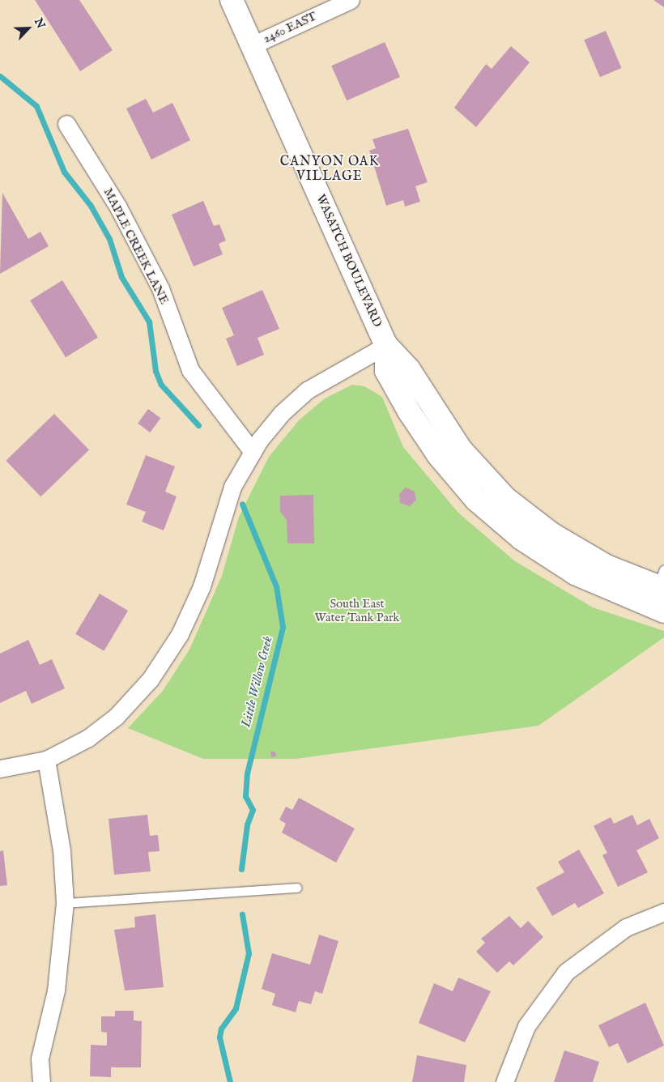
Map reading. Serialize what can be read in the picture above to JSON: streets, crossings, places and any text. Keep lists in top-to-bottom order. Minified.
{"streets":{"main road":["WASATCH BOULEVARD"],"street":["2460 EAST","MAPLE CREEK LANE"]},"crossings":[["2460 EAST","WASATCH BOULEVARD"]],"districts":["CANYON OAK VILLAGE"],"water":["Little Willow Creek"],"parks":["South East Water Tank Park"],"north":"top right"}
